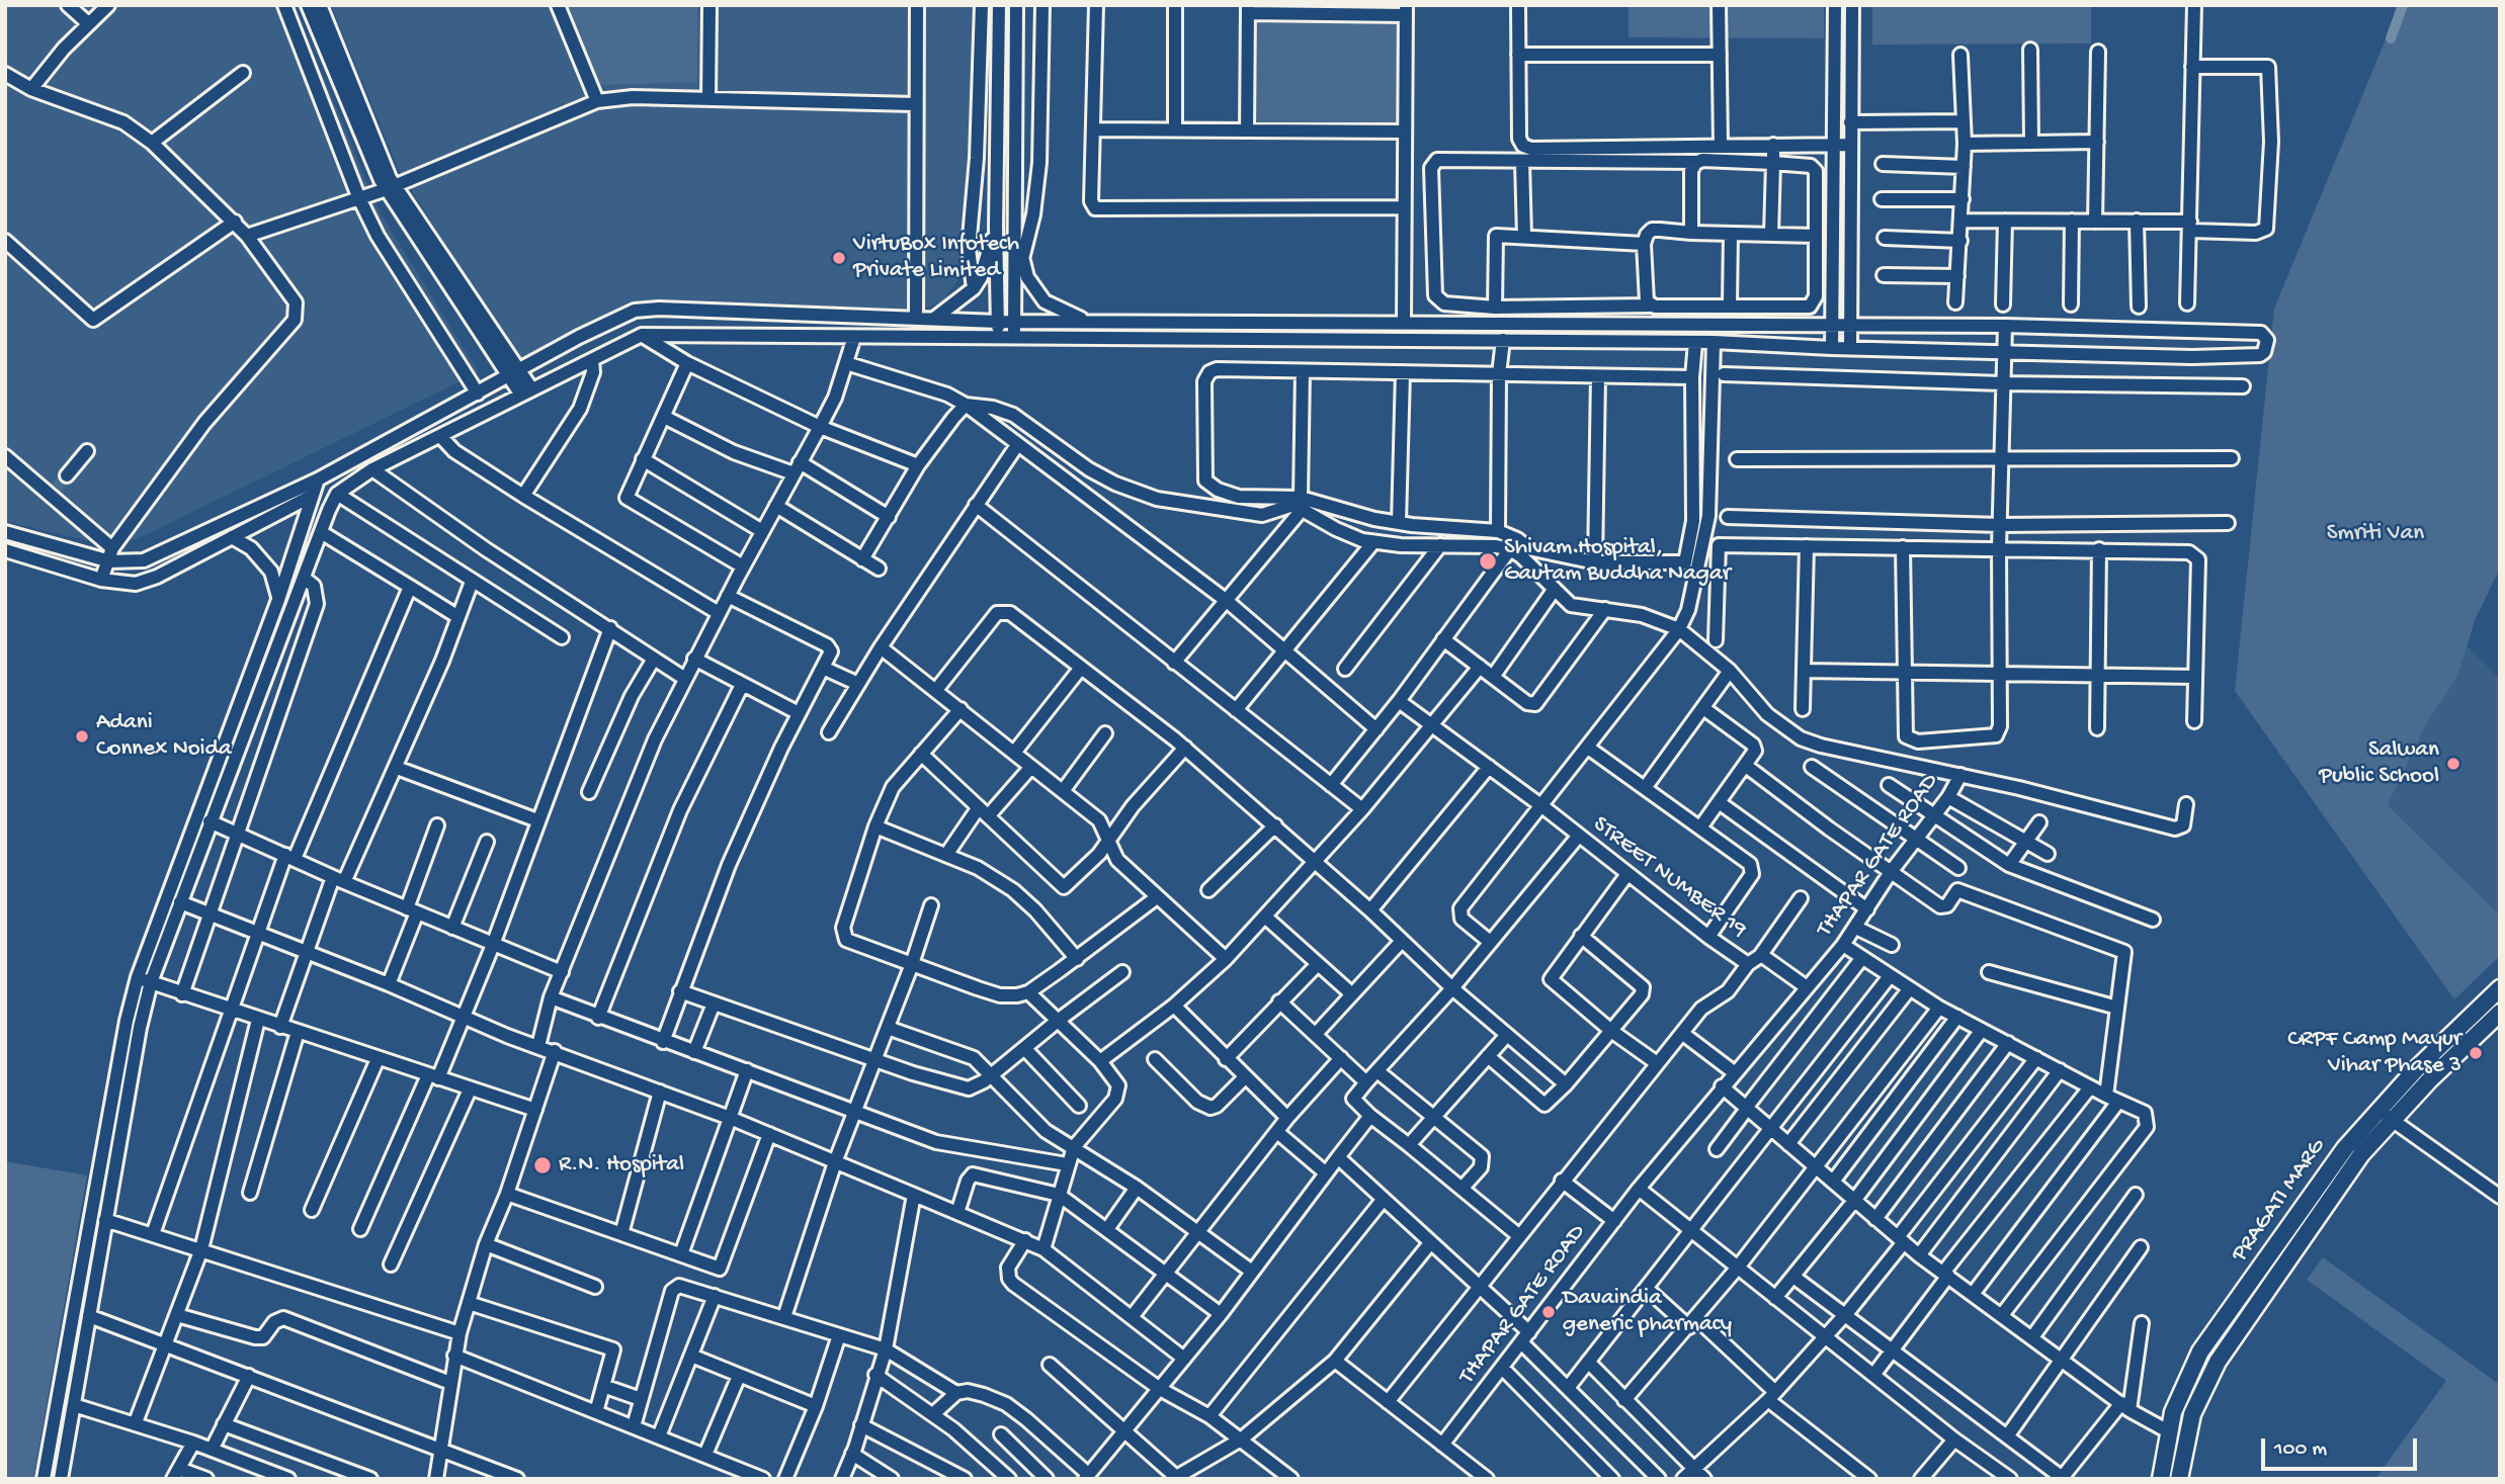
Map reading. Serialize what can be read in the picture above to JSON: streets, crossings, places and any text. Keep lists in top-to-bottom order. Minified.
{"streets":{"main road":["PRAGATI MARG"],"street":["THAPAR GATE ROAD","STREET NUMBER 19"]},"crossings":[["THAPAR GATE ROAD","STREET NUMBER 19"]],"parks":["Smriti Van"],"places":["VirtuBox Infotech Private Limited","Shivam Hospital, Gautam Buddha Nagar","Adani Connex Noida","Salwan Public School","CRPF Camp Mayur Vihar Phase 3","R.N. Hospital","Davaindia generic pharmacy"],"scale_bar":"100 m"}
